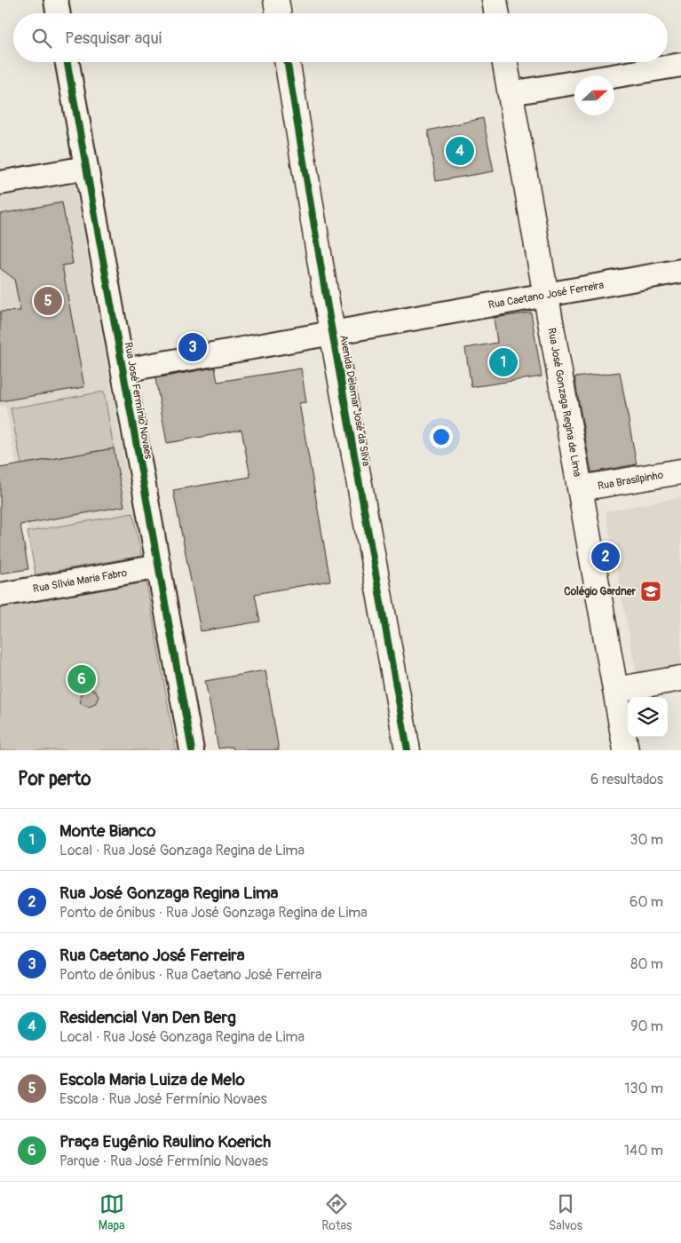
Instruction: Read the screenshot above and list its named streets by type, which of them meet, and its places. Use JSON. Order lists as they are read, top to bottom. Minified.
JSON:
{"streets":{"street":["Rua Caetano José Ferreira","Rua José Fermínio Novaes","Avenida Delamar José da Silva","Rua José Gonzaga Regina de Lima","Rua Brasilpinho","Rua Sílvia Maria Fabro"]},"crossings":[["Rua Caetano José Ferreira","Rua José Fermínio Novaes"],["Rua Caetano José Ferreira","Avenida Delamar José da Silva"],["Rua Caetano José Ferreira","Rua José Gonzaga Regina de Lima"],["Rua José Fermínio Novaes","Rua Sílvia Maria Fabro"],["Rua José Gonzaga Regina de Lima","Rua Brasilpinho"]],"places":{"school or university":["Colégio Gardner"]},"north":"right","page":{"search":"Pesquisar aqui","pins":["4","5","3","1","2","6"],"heading":["Por perto","6 resultados"],"list":[{"mark":"1","name":"Monte Bianco","note":"Local · Rua José Gonzaga Regina de Lima","value":"30 m"},{"mark":"2","name":"Rua José Gonzaga Regina Lima","note":"Ponto de ônibus · Rua José Gonzaga Regina de Lima","value":"60 m"},{"mark":"3","name":"Rua Caetano José Ferreira","note":"Ponto de ônibus · Rua Caetano José Ferreira","value":"80 m"},{"mark":"4","name":"Residencial Van Den Berg","note":"Local · Rua José Gonzaga Regina de Lima","value":"90 m"},{"mark":"5","name":"Escola Maria Luiza de Melo","note":"Escola · Rua José Fermínio Novaes","value":"130 m"},{"mark":"6","name":"Praça Eugênio Raulino Koerich","note":"Parque · Rua José Fermínio Novaes","value":"140 m"}],"nav":["Mapa","Rotas","Salvos"]}}
